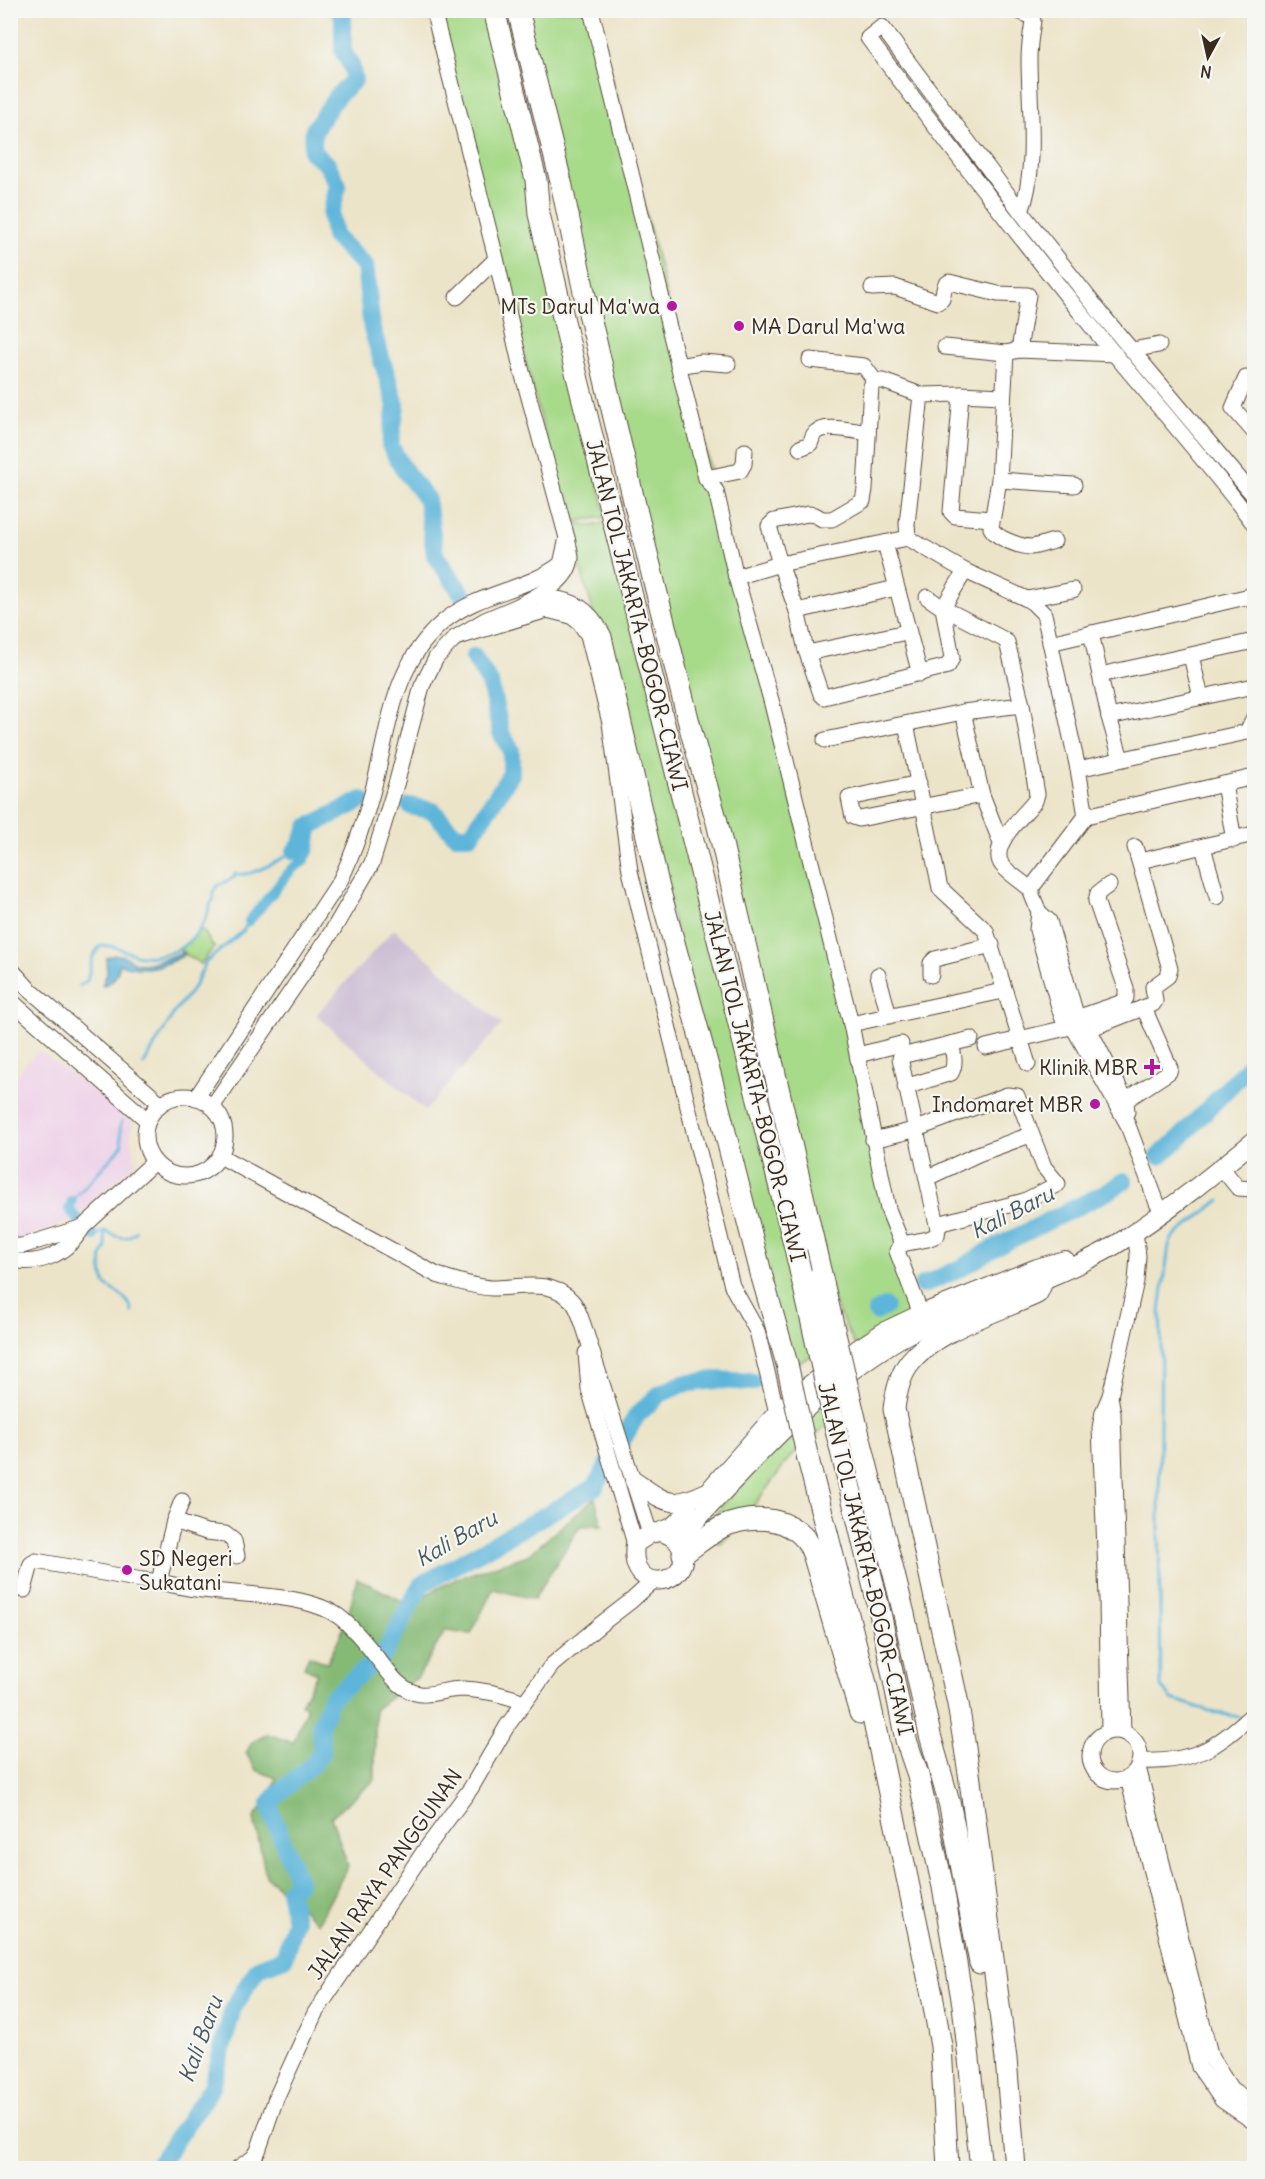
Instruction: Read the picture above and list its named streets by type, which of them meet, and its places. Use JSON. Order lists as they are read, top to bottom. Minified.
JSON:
{"streets":{"highway":["JALAN TOL JAKARTA–BOGOR–CIAWI"],"street":["JALAN RAYA PANGGUNAN"]},"water":["Kali Baru"],"places":{"other":["MTs Darul Ma'wa","MA Darul Ma'wa","Indomaret MBR","SD Negeri Sukatani"],"health":["Klinik MBR"]},"north":"bottom"}
